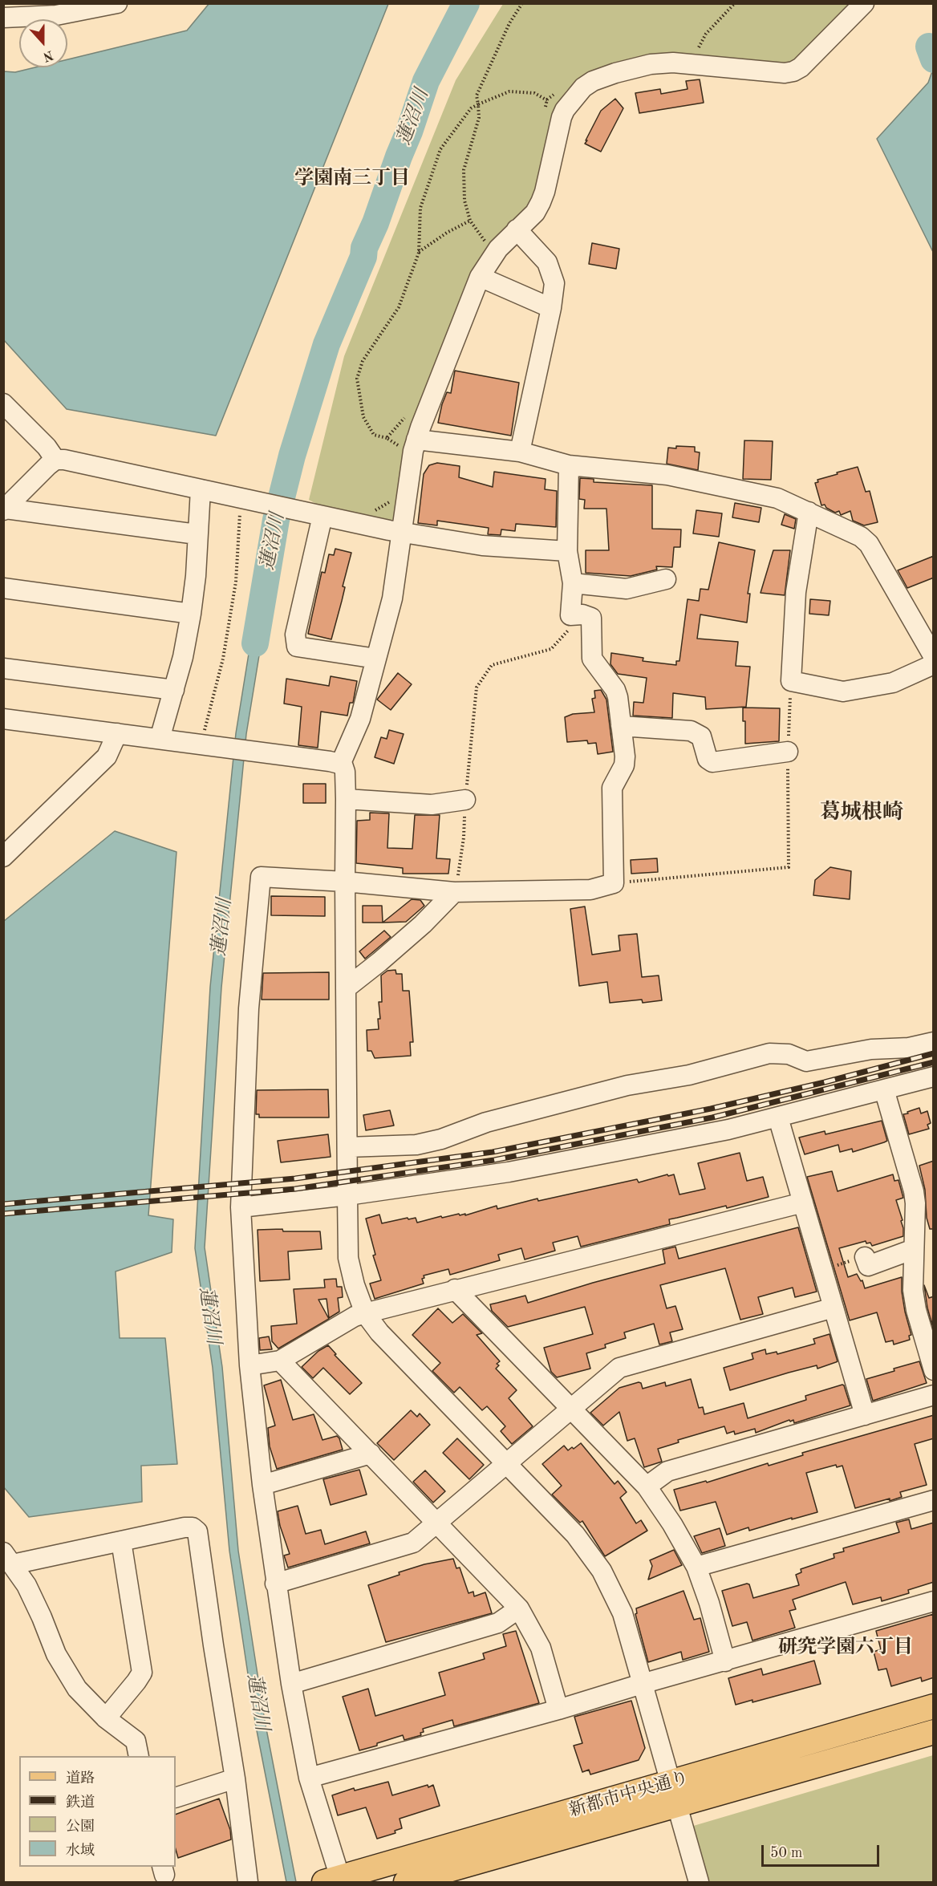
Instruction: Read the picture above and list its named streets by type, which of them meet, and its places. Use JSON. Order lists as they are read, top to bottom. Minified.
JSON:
{"streets":{"main road":["新都市中央通り"]},"districts":["学園南三丁目","葛城根崎","研究学園六丁目"],"water":["蓮沼川"],"legend":["道路","鉄道","公園","水域"],"scale_bar":"50 m","north":"bottom"}
